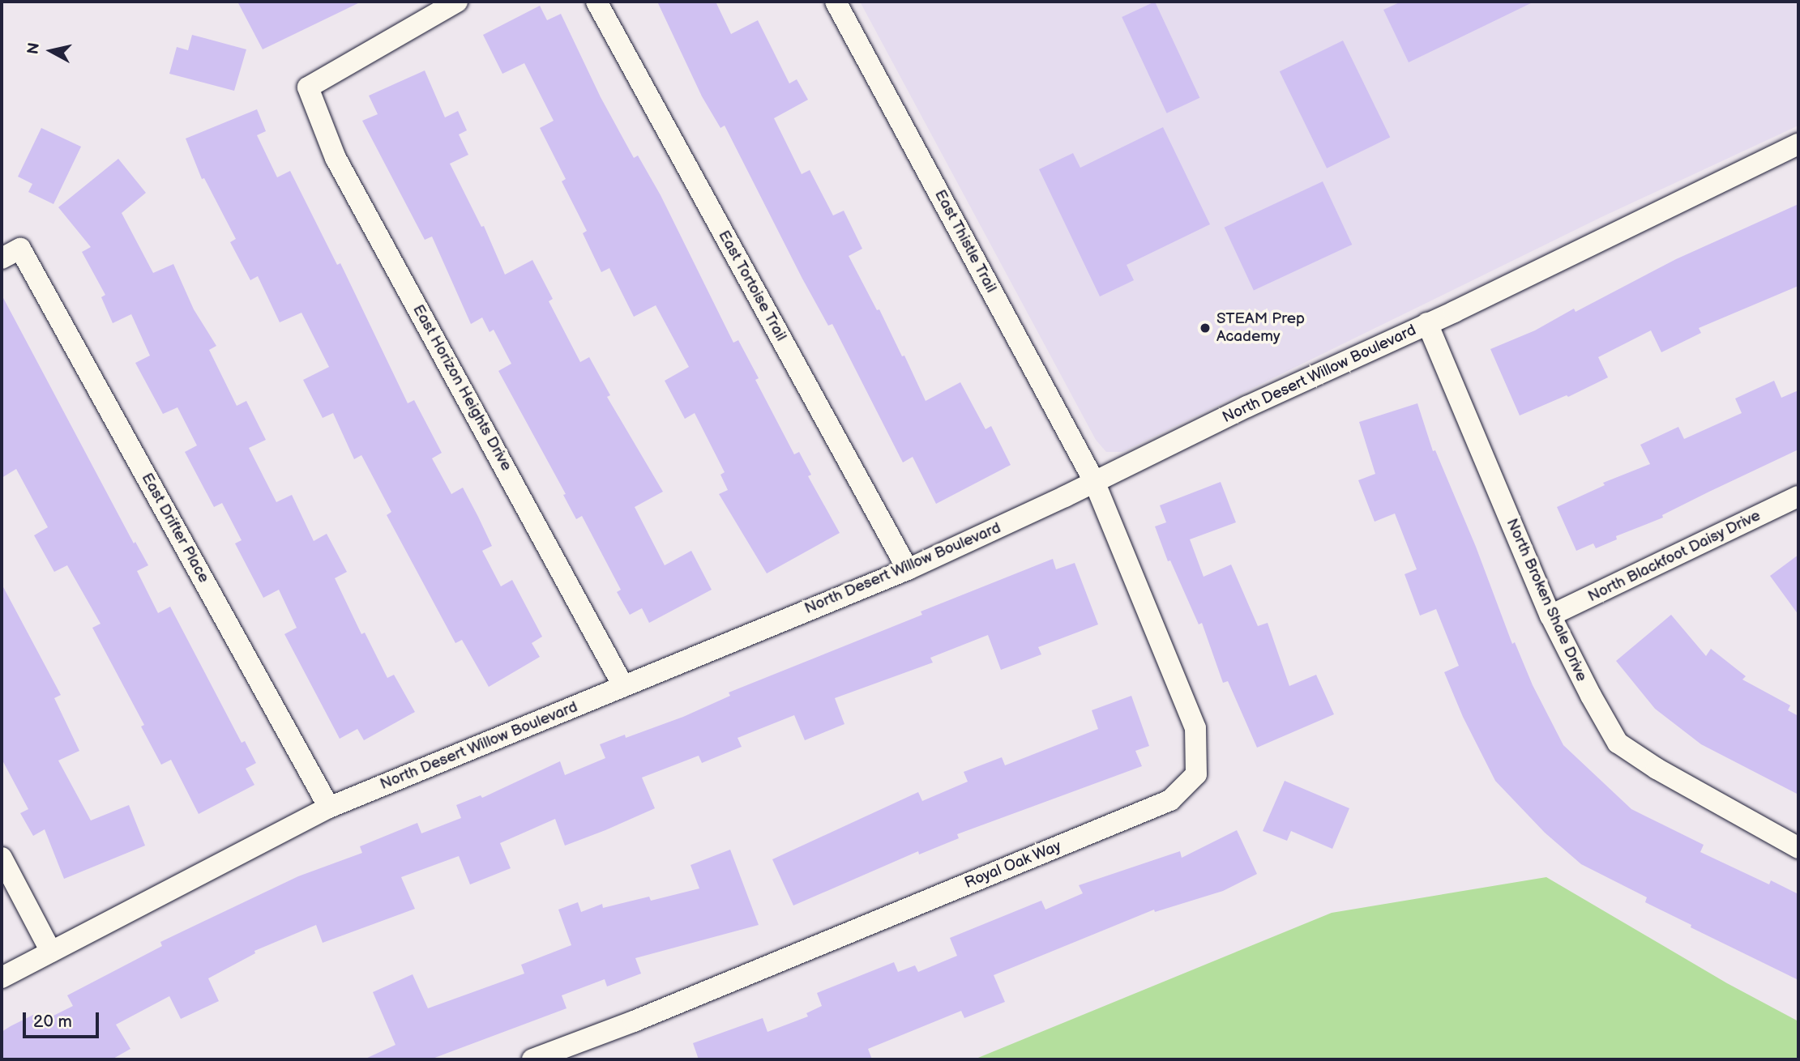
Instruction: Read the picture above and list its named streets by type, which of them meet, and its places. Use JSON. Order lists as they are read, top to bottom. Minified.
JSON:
{"streets":{"street":["East Thistle Trail","East Tortoise Trail","North Desert Willow Boulevard","East Horizon Heights Drive","East Drifter Place","North Blackfoot Daisy Drive","North Broken Shale Drive","Royal Oak Way"]},"crossings":[["East Thistle Trail","North Desert Willow Boulevard"],["East Thistle Trail","Royal Oak Way"],["East Tortoise Trail","North Desert Willow Boulevard"],["North Desert Willow Boulevard","East Horizon Heights Drive"],["North Desert Willow Boulevard","East Drifter Place"],["North Desert Willow Boulevard","North Broken Shale Drive"],["North Desert Willow Boulevard","Royal Oak Way"],["North Blackfoot Daisy Drive","North Broken Shale Drive"]],"places":["STEAM Prep Academy"],"scale_bar":"20 m","north":"left"}
